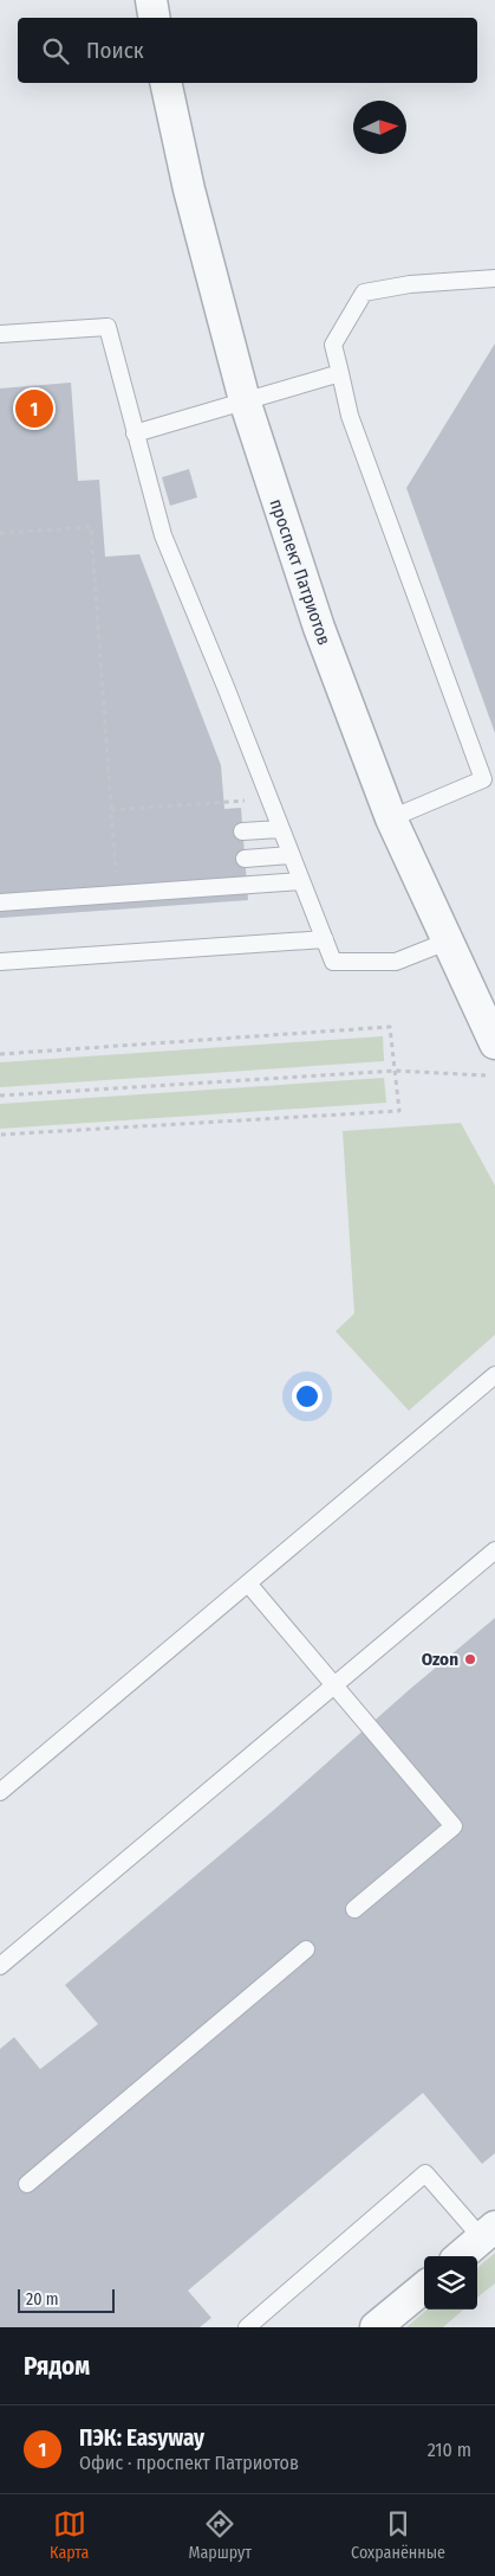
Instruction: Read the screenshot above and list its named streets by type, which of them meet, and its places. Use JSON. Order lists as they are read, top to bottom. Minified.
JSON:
{"streets":{"street":["проспект Патриотов"]},"places":["Ozon"],"scale_bar":"20 m","north":"right","page":{"search":"Поиск","pins":"1","scale":"20 m","heading":"Рядом","list":[{"mark":"1","name":"ПЭК: Easyway","note":"Офис · проспект Патриотов","value":"210 m"}],"nav":["Карта","Маршрут","Сохранённые"]}}
